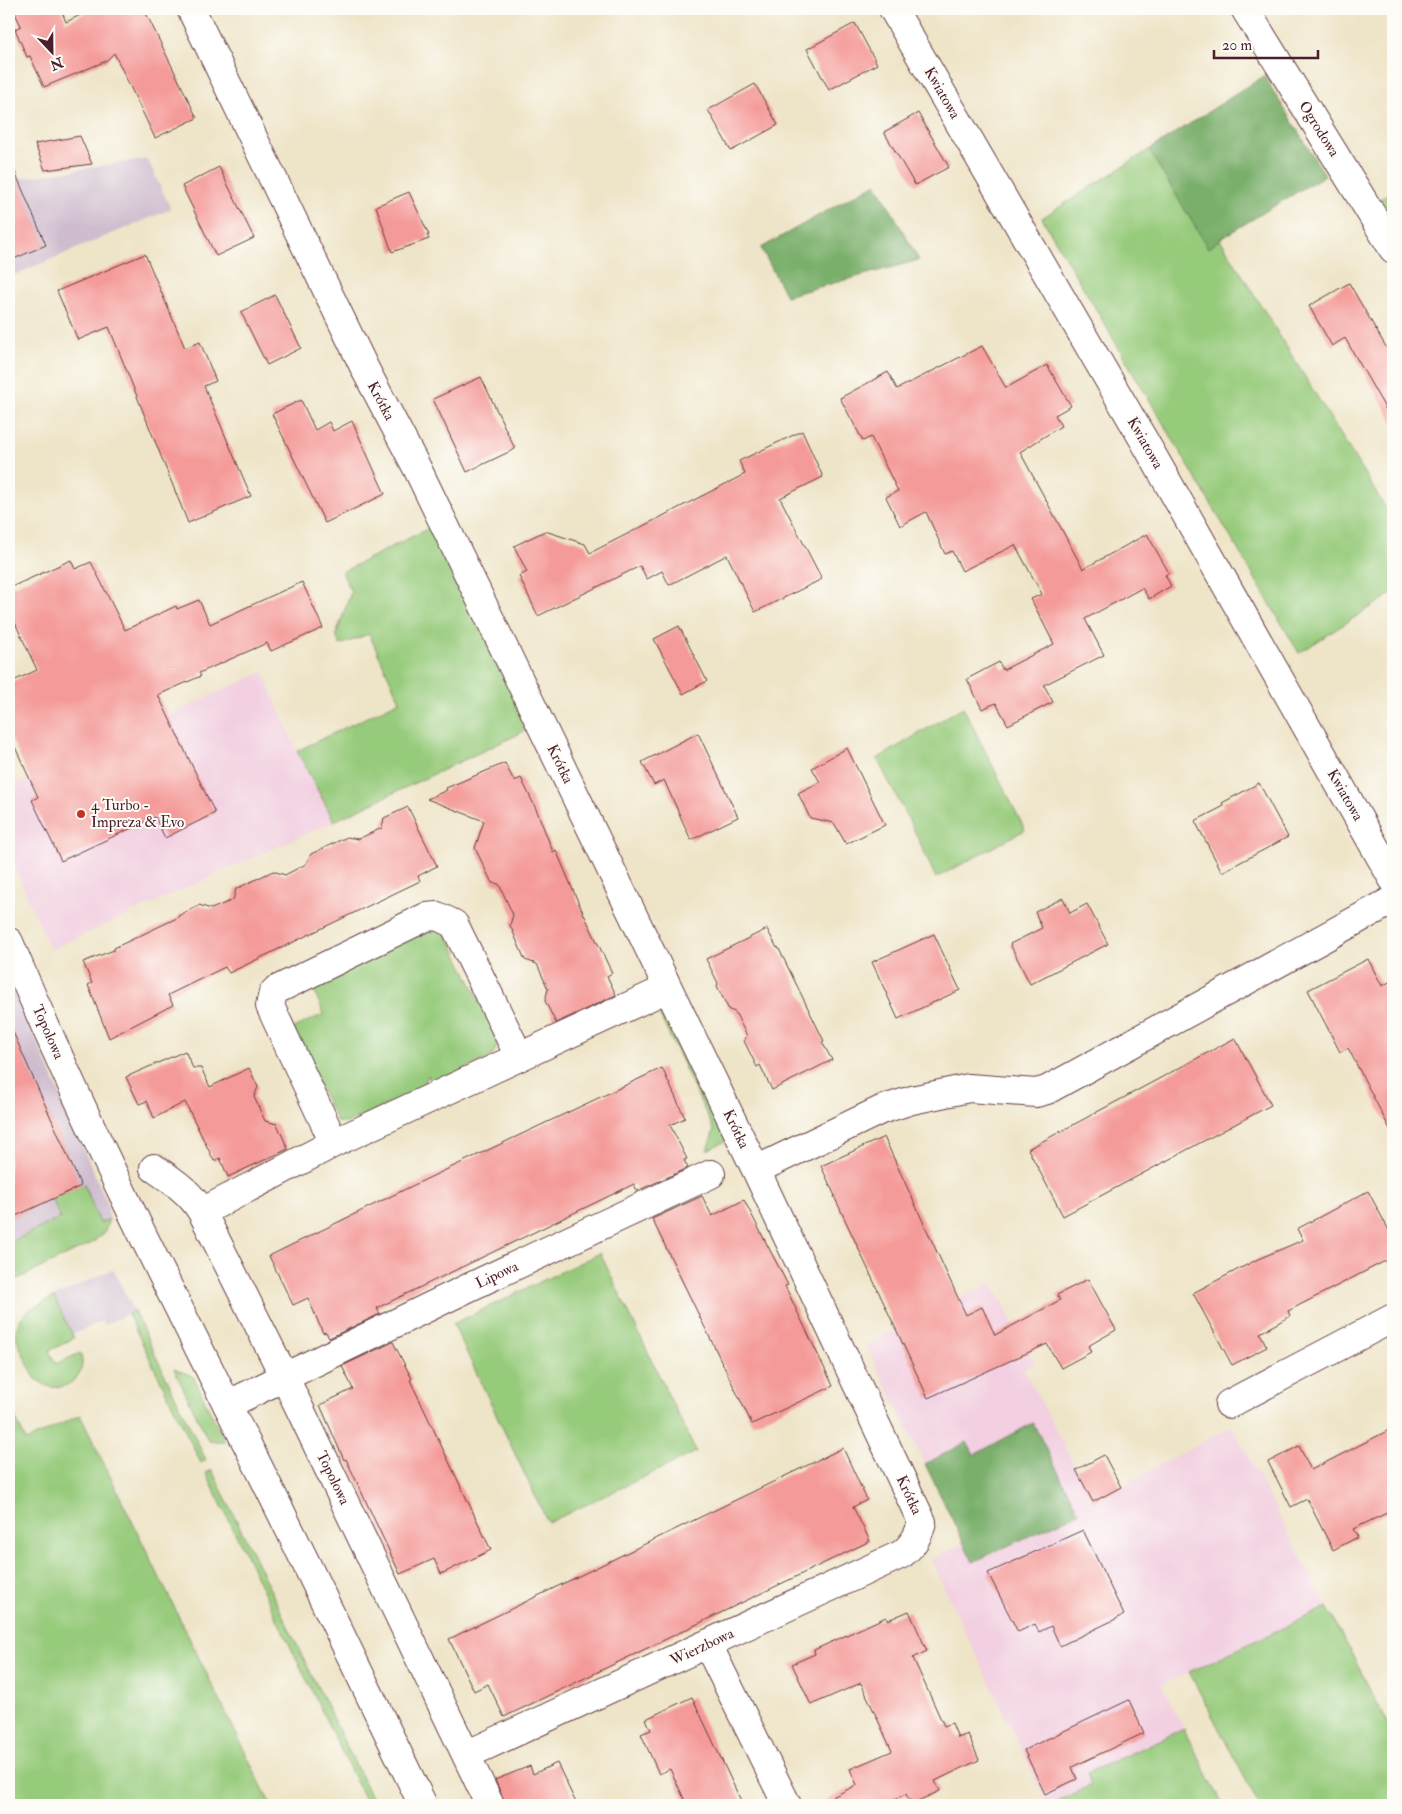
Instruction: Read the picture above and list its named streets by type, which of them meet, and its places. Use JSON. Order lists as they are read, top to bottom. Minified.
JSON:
{"streets":{"street":["Kwiatowa","Ogrodowa","Krótka","Topolowa","Lipowa","Wierzbowa"]},"crossings":[["Krótka","Wierzbowa"],["Topolowa","Lipowa"],["Topolowa","Wierzbowa"]],"places":["4 Turbo - Impreza & Evo"],"scale_bar":"20 m","north":"bottom"}
